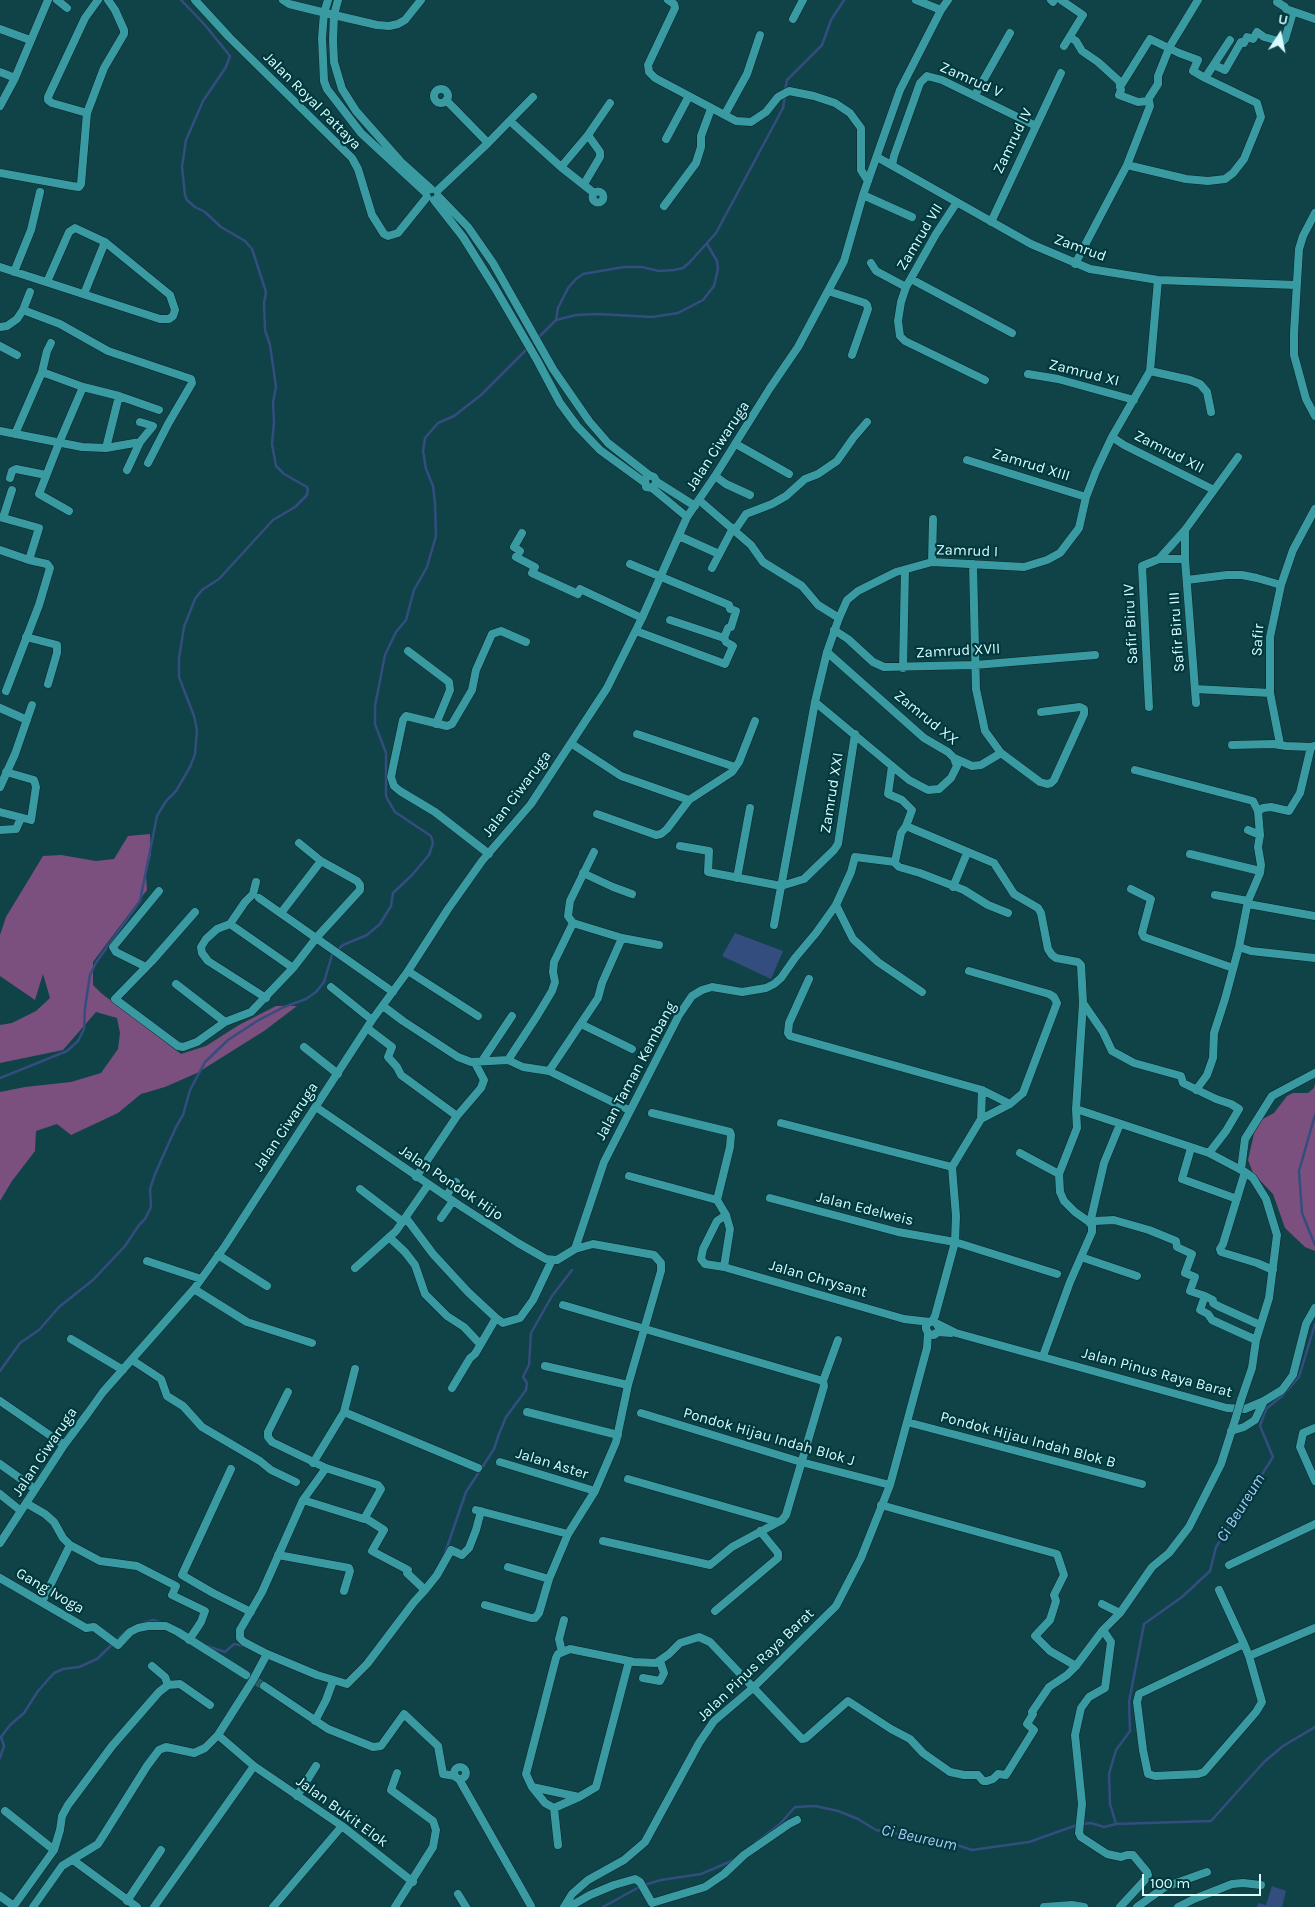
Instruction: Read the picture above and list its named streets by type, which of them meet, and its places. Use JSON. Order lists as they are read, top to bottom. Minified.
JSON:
{"streets":{"street":["Zamrud V","Jalan Royal Pattaya","Zamrud IV","Zamrud VII","Zamrud","Zamrud XI","Jalan Ciwaruga","Zamrud XII","Zamrud XIII","Zamrud I","Safir Biru IV","Safir Biru III","Safir","Zamrud XVII","Zamrud XX","Zamrud XXI","Jalan Taman Kembang","Jalan Pondok Hijo","Jalan Edelweis","Jalan Chrysant","Jalan Pinus Raya Barat","Pondok Hijau Indah Blok J","Pondok Hijau Indah Blok B","Jalan Aster","Gang Ivoga","Jalan Bukit Elok"]},"crossings":[["Zamrud V","Zamrud IV"],["Zamrud V","Zamrud"],["Zamrud IV","Zamrud"],["Zamrud VII","Zamrud"],["Zamrud","Jalan Ciwaruga"],["Zamrud","Zamrud I"],["Zamrud XI","Zamrud I"],["Jalan Ciwaruga","Jalan Pondok Hijo"],["Zamrud XII","Zamrud I"],["Zamrud XII","Safir Biru IV"],["Zamrud XIII","Zamrud I"],["Zamrud I","Zamrud XVII"],["Zamrud I","Zamrud XX"],["Zamrud I","Zamrud XXI"],["Safir Biru IV","Safir Biru III"],["Zamrud XX","Zamrud XXI"],["Jalan Edelweis","Jalan Pinus Raya Barat"],["Jalan Chrysant","Jalan Pinus Raya Barat"],["Jalan Pinus Raya Barat","Pondok Hijau Indah Blok J"],["Jalan Pinus Raya Barat","Pondok Hijau Indah Blok B"]],"water":["Ci Beureum"],"scale_bar":"100 m","north":"top"}
